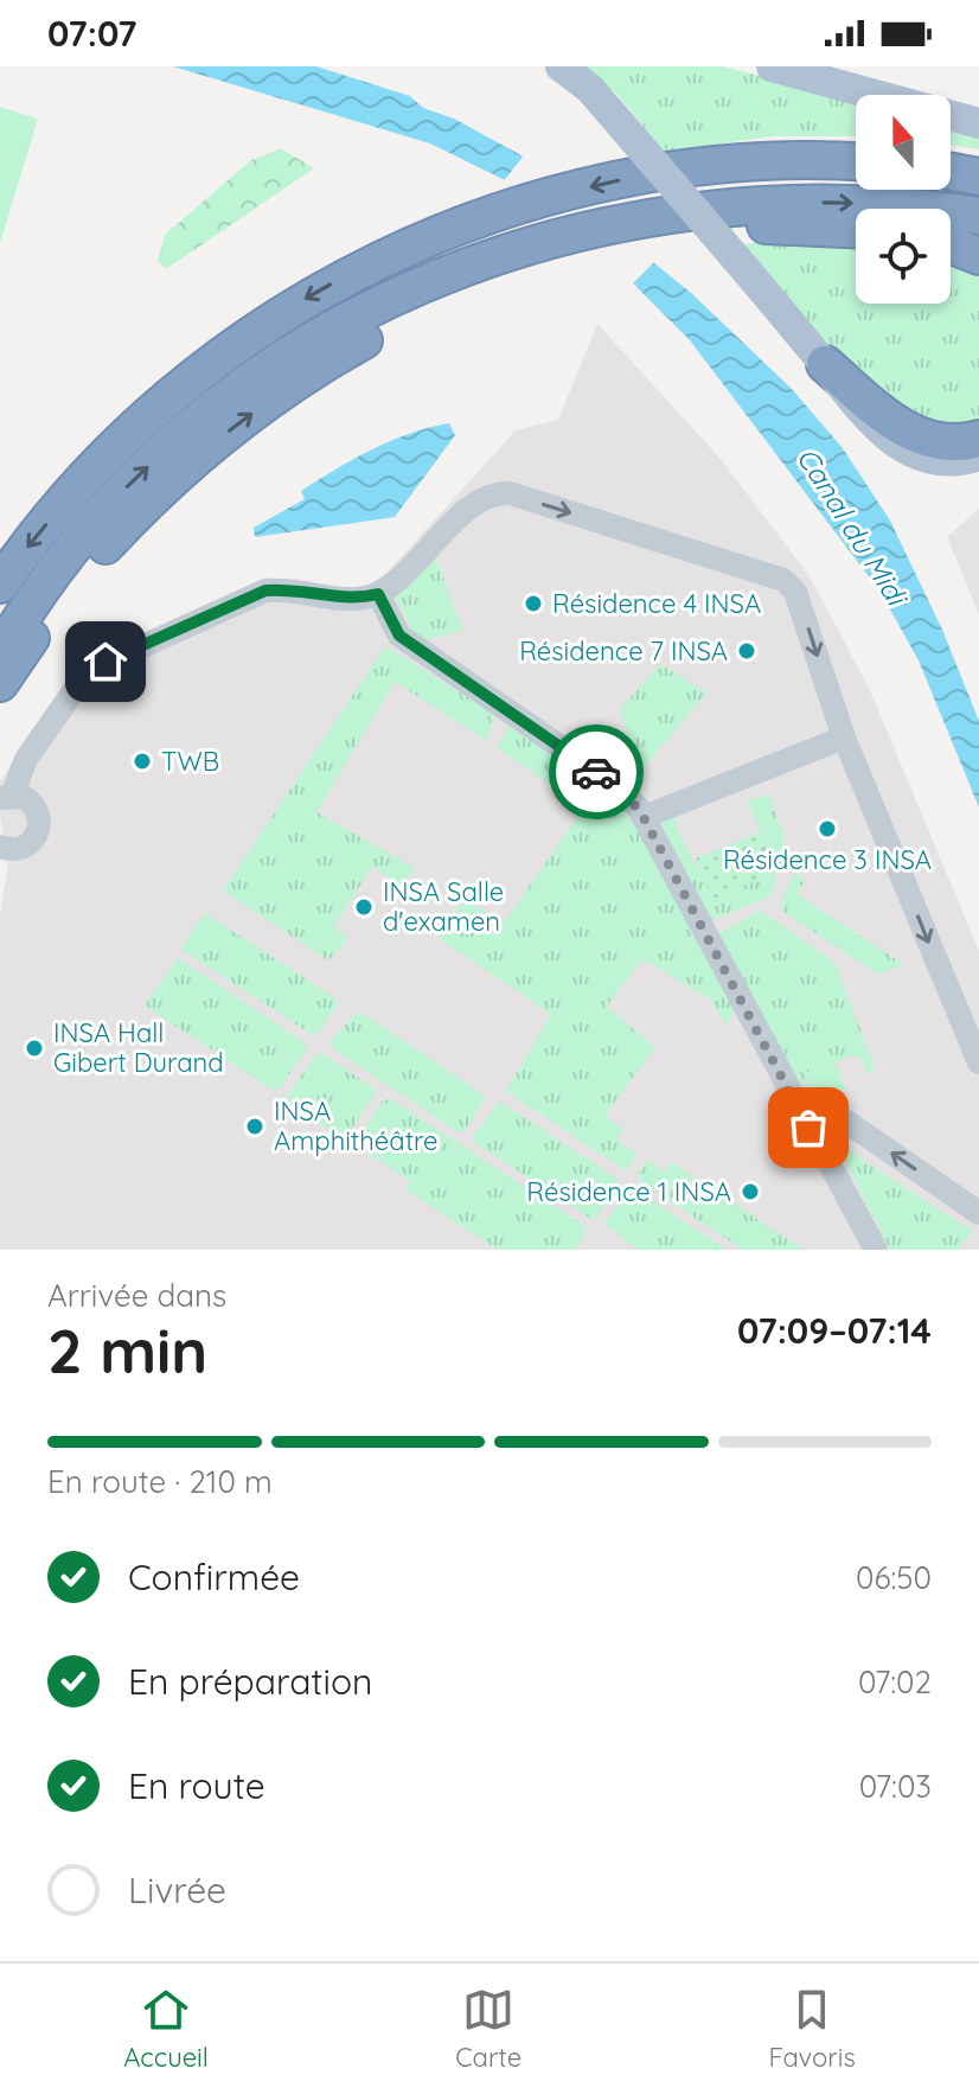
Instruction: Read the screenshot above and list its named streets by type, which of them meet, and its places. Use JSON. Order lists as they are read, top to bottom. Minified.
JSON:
{"water":["Canal du Midi"],"places":["Résidence 4 INSA","Résidence 7 INSA","TWB","Résidence 3 INSA","INSA Salle d'examen","INSA Hall Gibert Durand","INSA Amphithéâtre","Résidence 1 INSA"],"north":"top","page":{"status":"07:07","heading":["2 min","Arrivée dans","07:09–07:14"],"bar":"En route · 210 m","list":[["Confirmée","06:50"],["En préparation","07:02"],["En route","07:03"],"Livrée"],"tabs":["Accueil","Carte","Favoris"]}}
